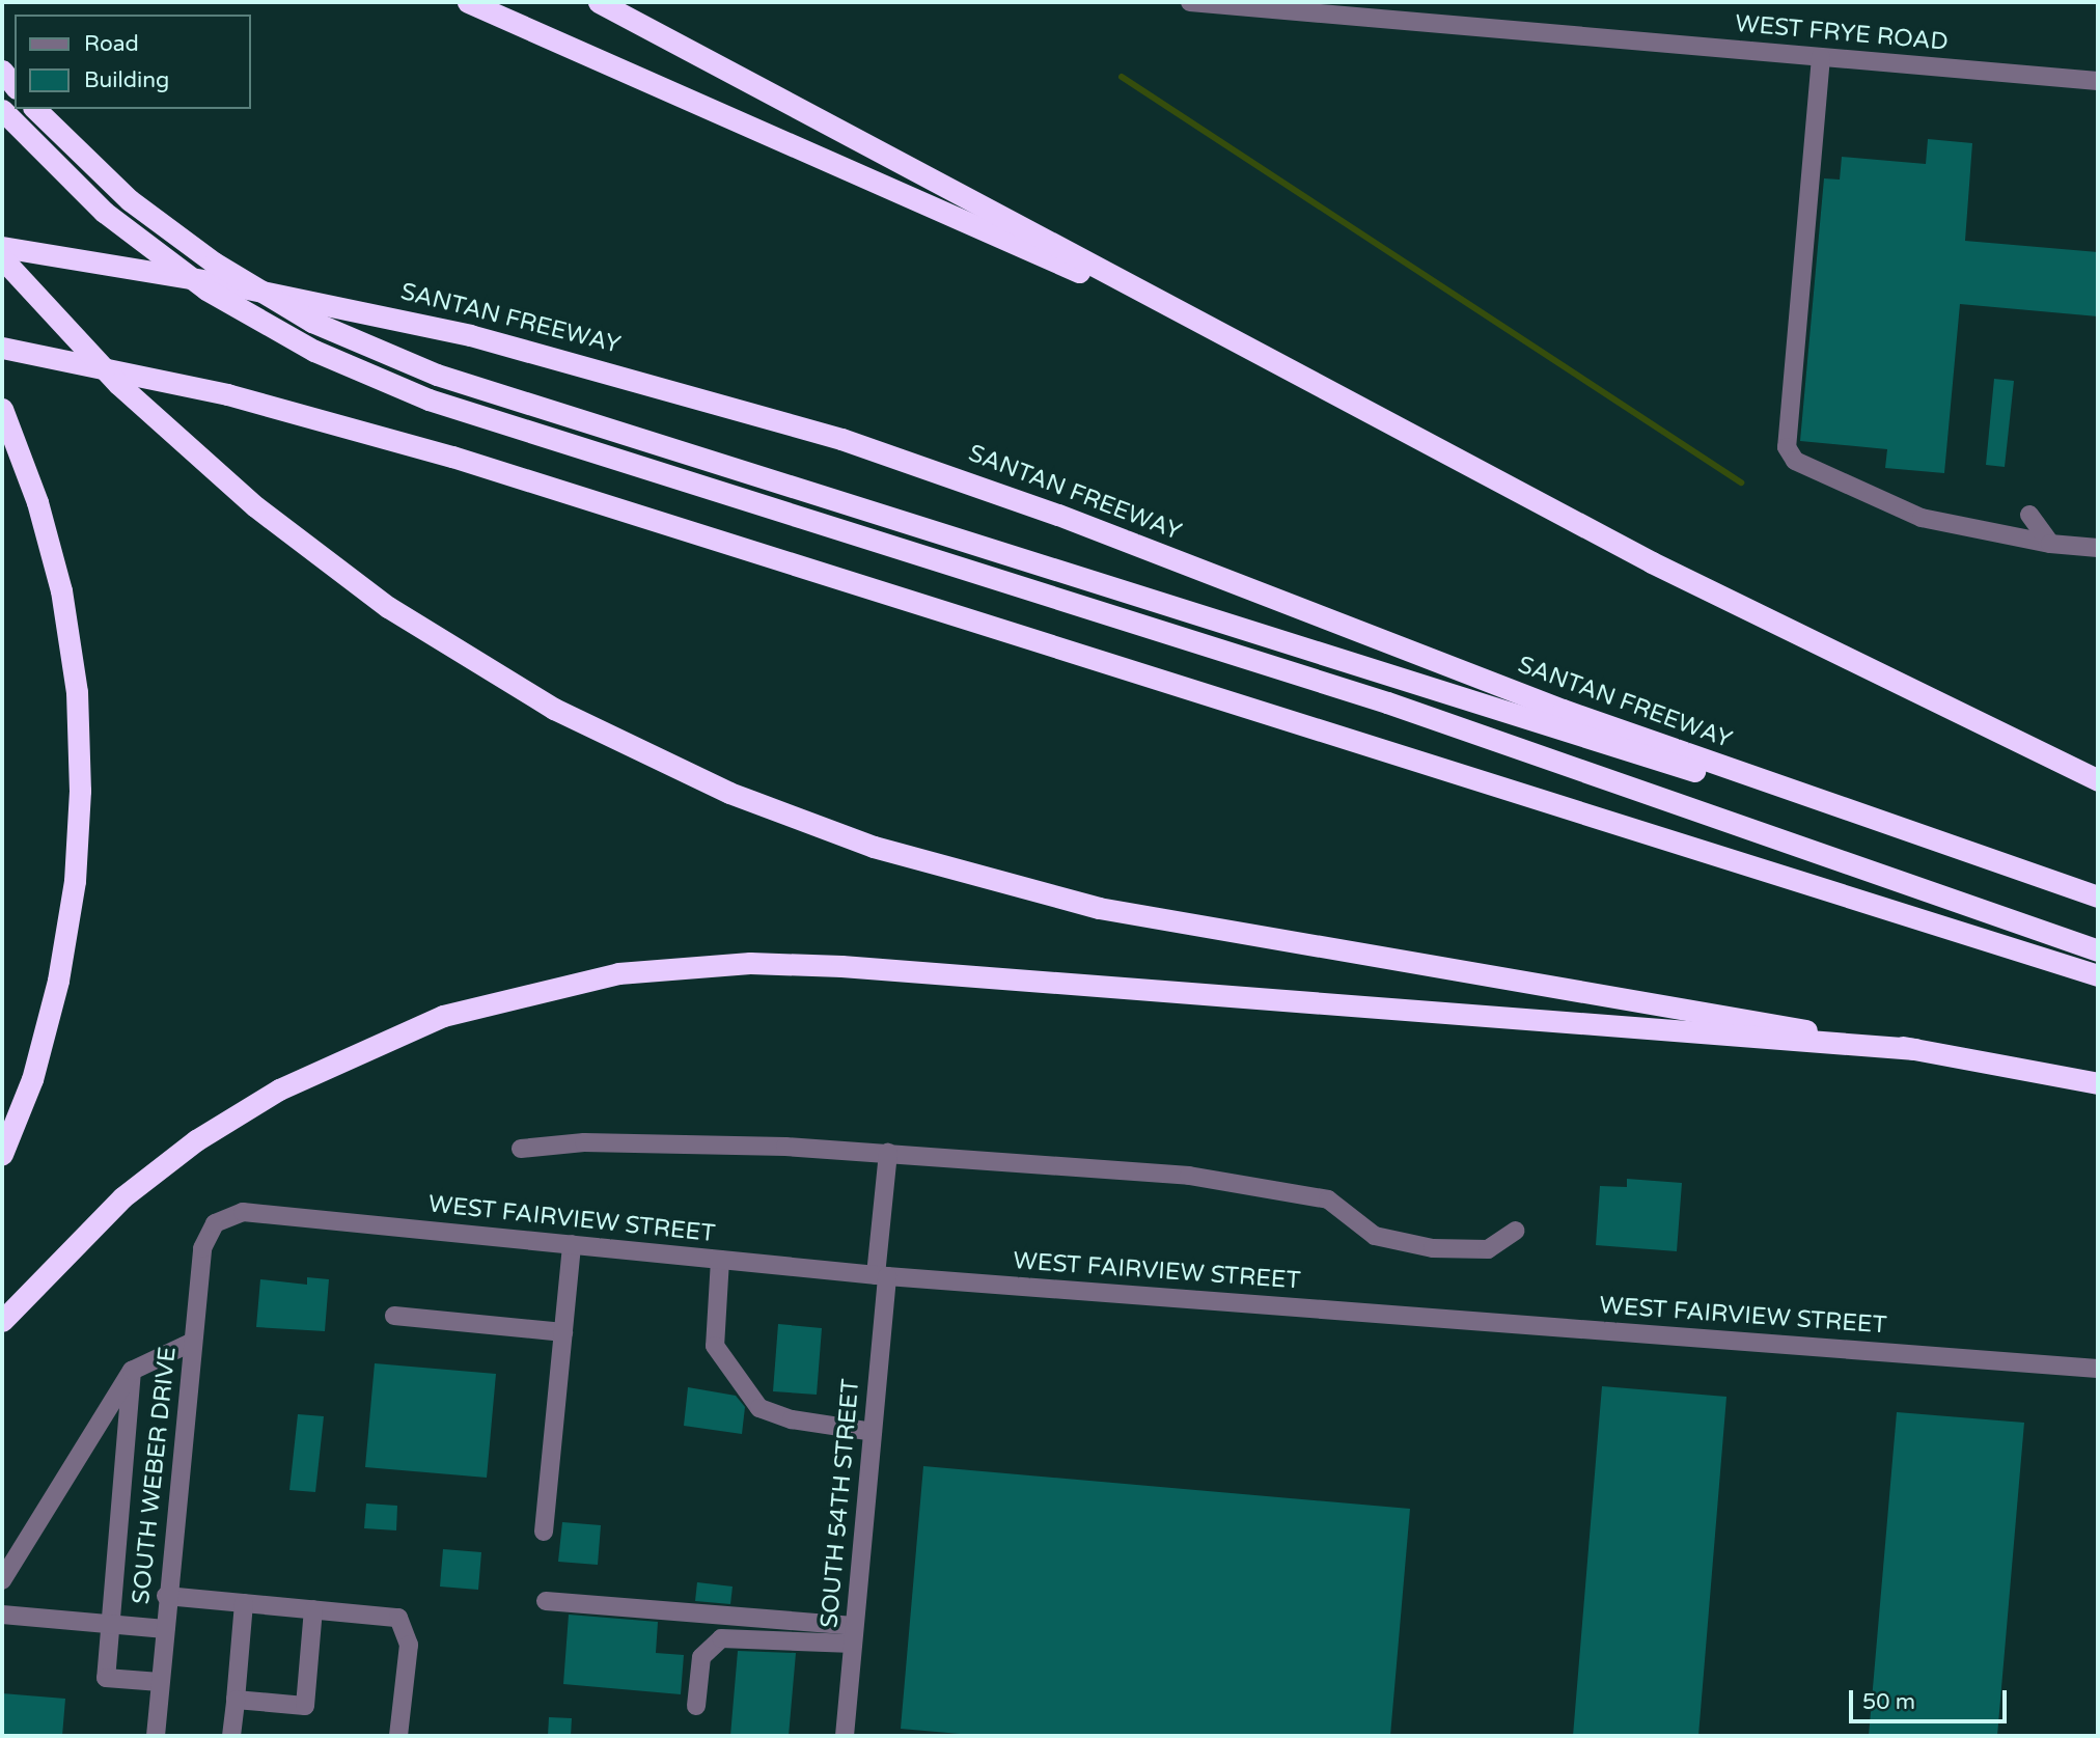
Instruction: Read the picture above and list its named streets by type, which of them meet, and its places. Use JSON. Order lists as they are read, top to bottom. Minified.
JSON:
{"streets":{"highway":["SANTAN FREEWAY"],"street":["WEST FRYE ROAD","WEST FAIRVIEW STREET","SOUTH WEBER DRIVE","SOUTH 54TH STREET"]},"crossings":[["WEST FAIRVIEW STREET","SOUTH WEBER DRIVE"],["WEST FAIRVIEW STREET","SOUTH 54TH STREET"]],"legend":["Road","Building"],"scale_bar":"50 m"}
